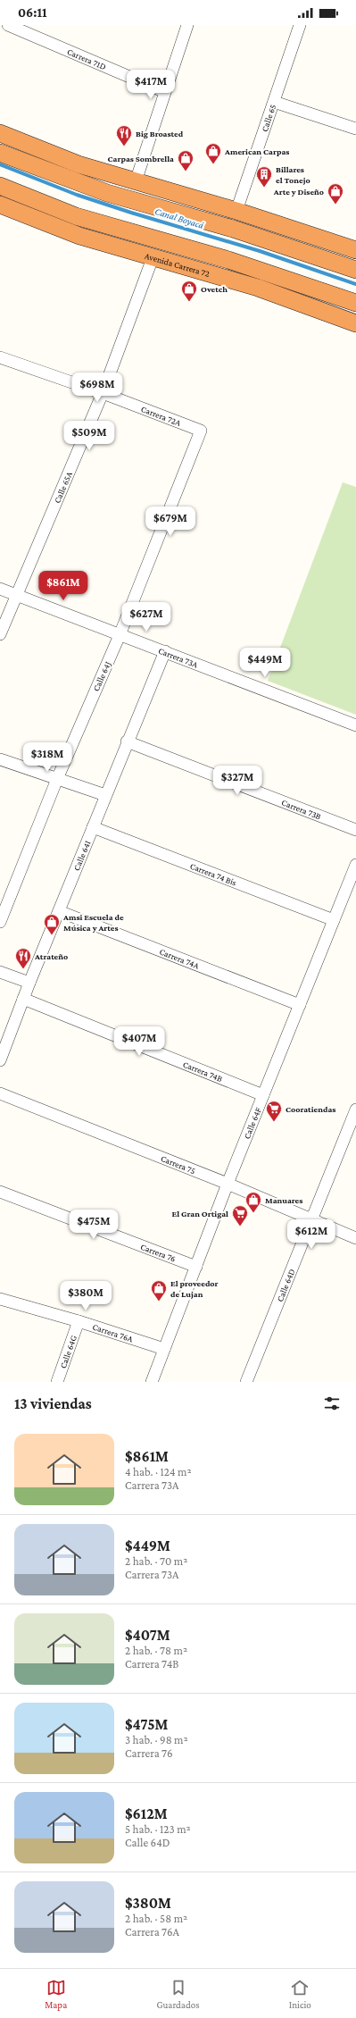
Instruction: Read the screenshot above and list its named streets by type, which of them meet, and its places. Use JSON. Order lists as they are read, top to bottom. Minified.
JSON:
{"streets":{"highway":["Avenida Carrera 72"],"street":["Carrera 71D","Calle 65","Carrera 72A","Calle 65A","Carrera 73A","Calle 64J","Carrera 73B","Calle 64I","Carrera 74 Bis","Carrera 74A","Carrera 74B","Calle 64F","Carrera 75","Carrera 76","Calle 64D","Carrera 76A","Calle 64G"]},"crossings":[["Avenida Carrera 72","Calle 65A"],["Carrera 72A","Calle 65A"],["Carrera 72A","Calle 64J"],["Calle 65A","Carrera 73A"],["Carrera 73A","Calle 64J"],["Carrera 73A","Calle 64I"],["Carrera 73B","Calle 64I"],["Calle 64I","Carrera 74 Bis"],["Calle 64I","Carrera 74A"],["Calle 64I","Carrera 74B"],["Carrera 74 Bis","Calle 64F"],["Carrera 74A","Calle 64F"],["Carrera 74B","Calle 64F"],["Calle 64F","Carrera 75"],["Calle 64F","Carrera 76"],["Calle 64F","Carrera 76A"],["Carrera 75","Calle 64D"],["Carrera 76A","Calle 64G"]],"water":["Canal Boyacá"],"places":{"restaurant":["Big Broasted","Atrateño"],"shop":["American Carpas","Carpas Sombrella","Arte y Diseño","Ovetch","Amsi Escuela de Música y Artes","Manuares","El proveedor de Lujan"],"building":["Billares el Tonejo"],"supermarket":["Cooratiendas","El Gran Ortigal"]},"page":{"status":"06:11","price":["$417M","$698M","$509M","$679M","$861M","$627M","$449M","$318M","$327M","$407M","$475M","$612M","$380M"],"heading":"13 viviendas","list":[{"name":"$861M","note":"4 hab. · 124 m² · Carrera 73A"},{"name":"$449M","note":"2 hab. · 70 m² · Carrera 73A"},{"name":"$407M","note":"2 hab. · 78 m² · Carrera 74B"},{"name":"$475M","note":"3 hab. · 98 m² · Carrera 76"},{"name":"$612M","note":"5 hab. · 123 m² · Calle 64D"},{"name":"$380M","note":"2 hab. · 58 m² · Carrera 76A"}],"tabs":["Mapa","Guardados","Inicio"]}}
